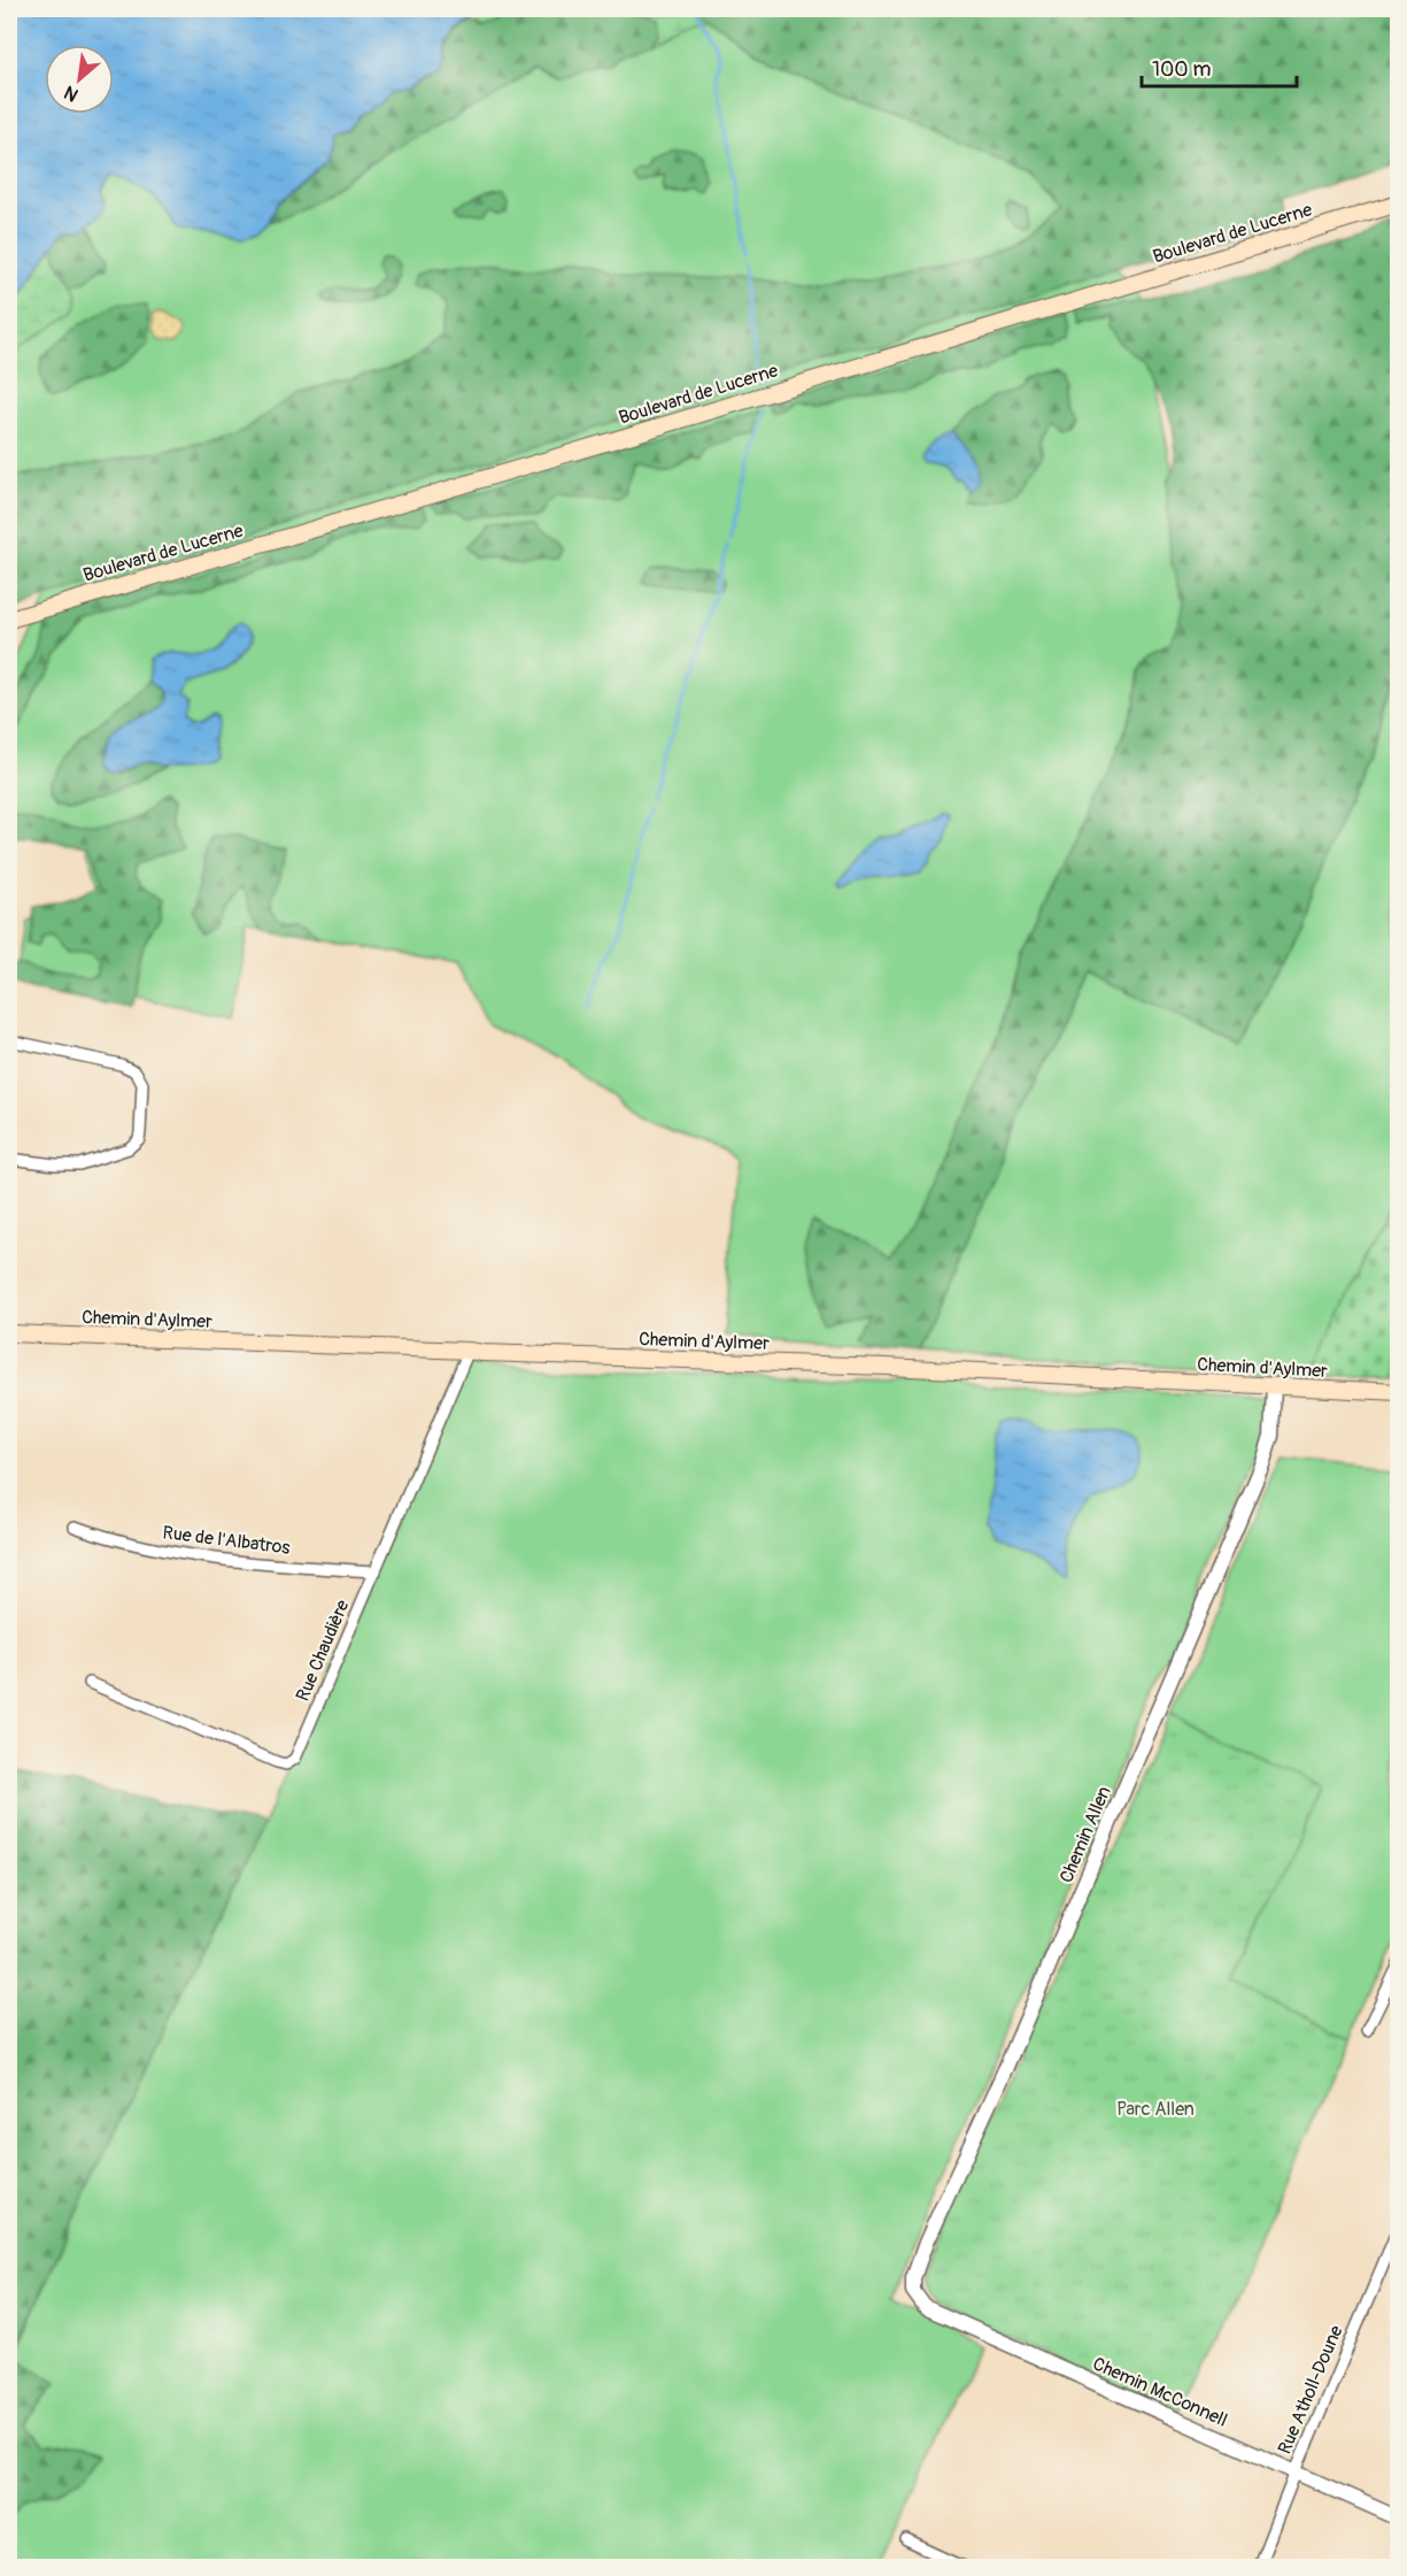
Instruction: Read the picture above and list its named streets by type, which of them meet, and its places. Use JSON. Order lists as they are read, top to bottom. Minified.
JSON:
{"streets":{"main road":["Boulevard de Lucerne","Chemin d'Aylmer"],"street":["Rue de l'Albatros","Rue Chaudière","Chemin Allen","Rue Atholl-Doune","Chemin McConnell"]},"crossings":[["Chemin d'Aylmer","Rue Chaudière"],["Chemin d'Aylmer","Chemin Allen"],["Rue de l'Albatros","Rue Chaudière"],["Chemin Allen","Chemin McConnell"],["Rue Atholl-Doune","Chemin McConnell"]],"parks":["Parc Allen"],"scale_bar":"100 m","north":"bottom left"}
